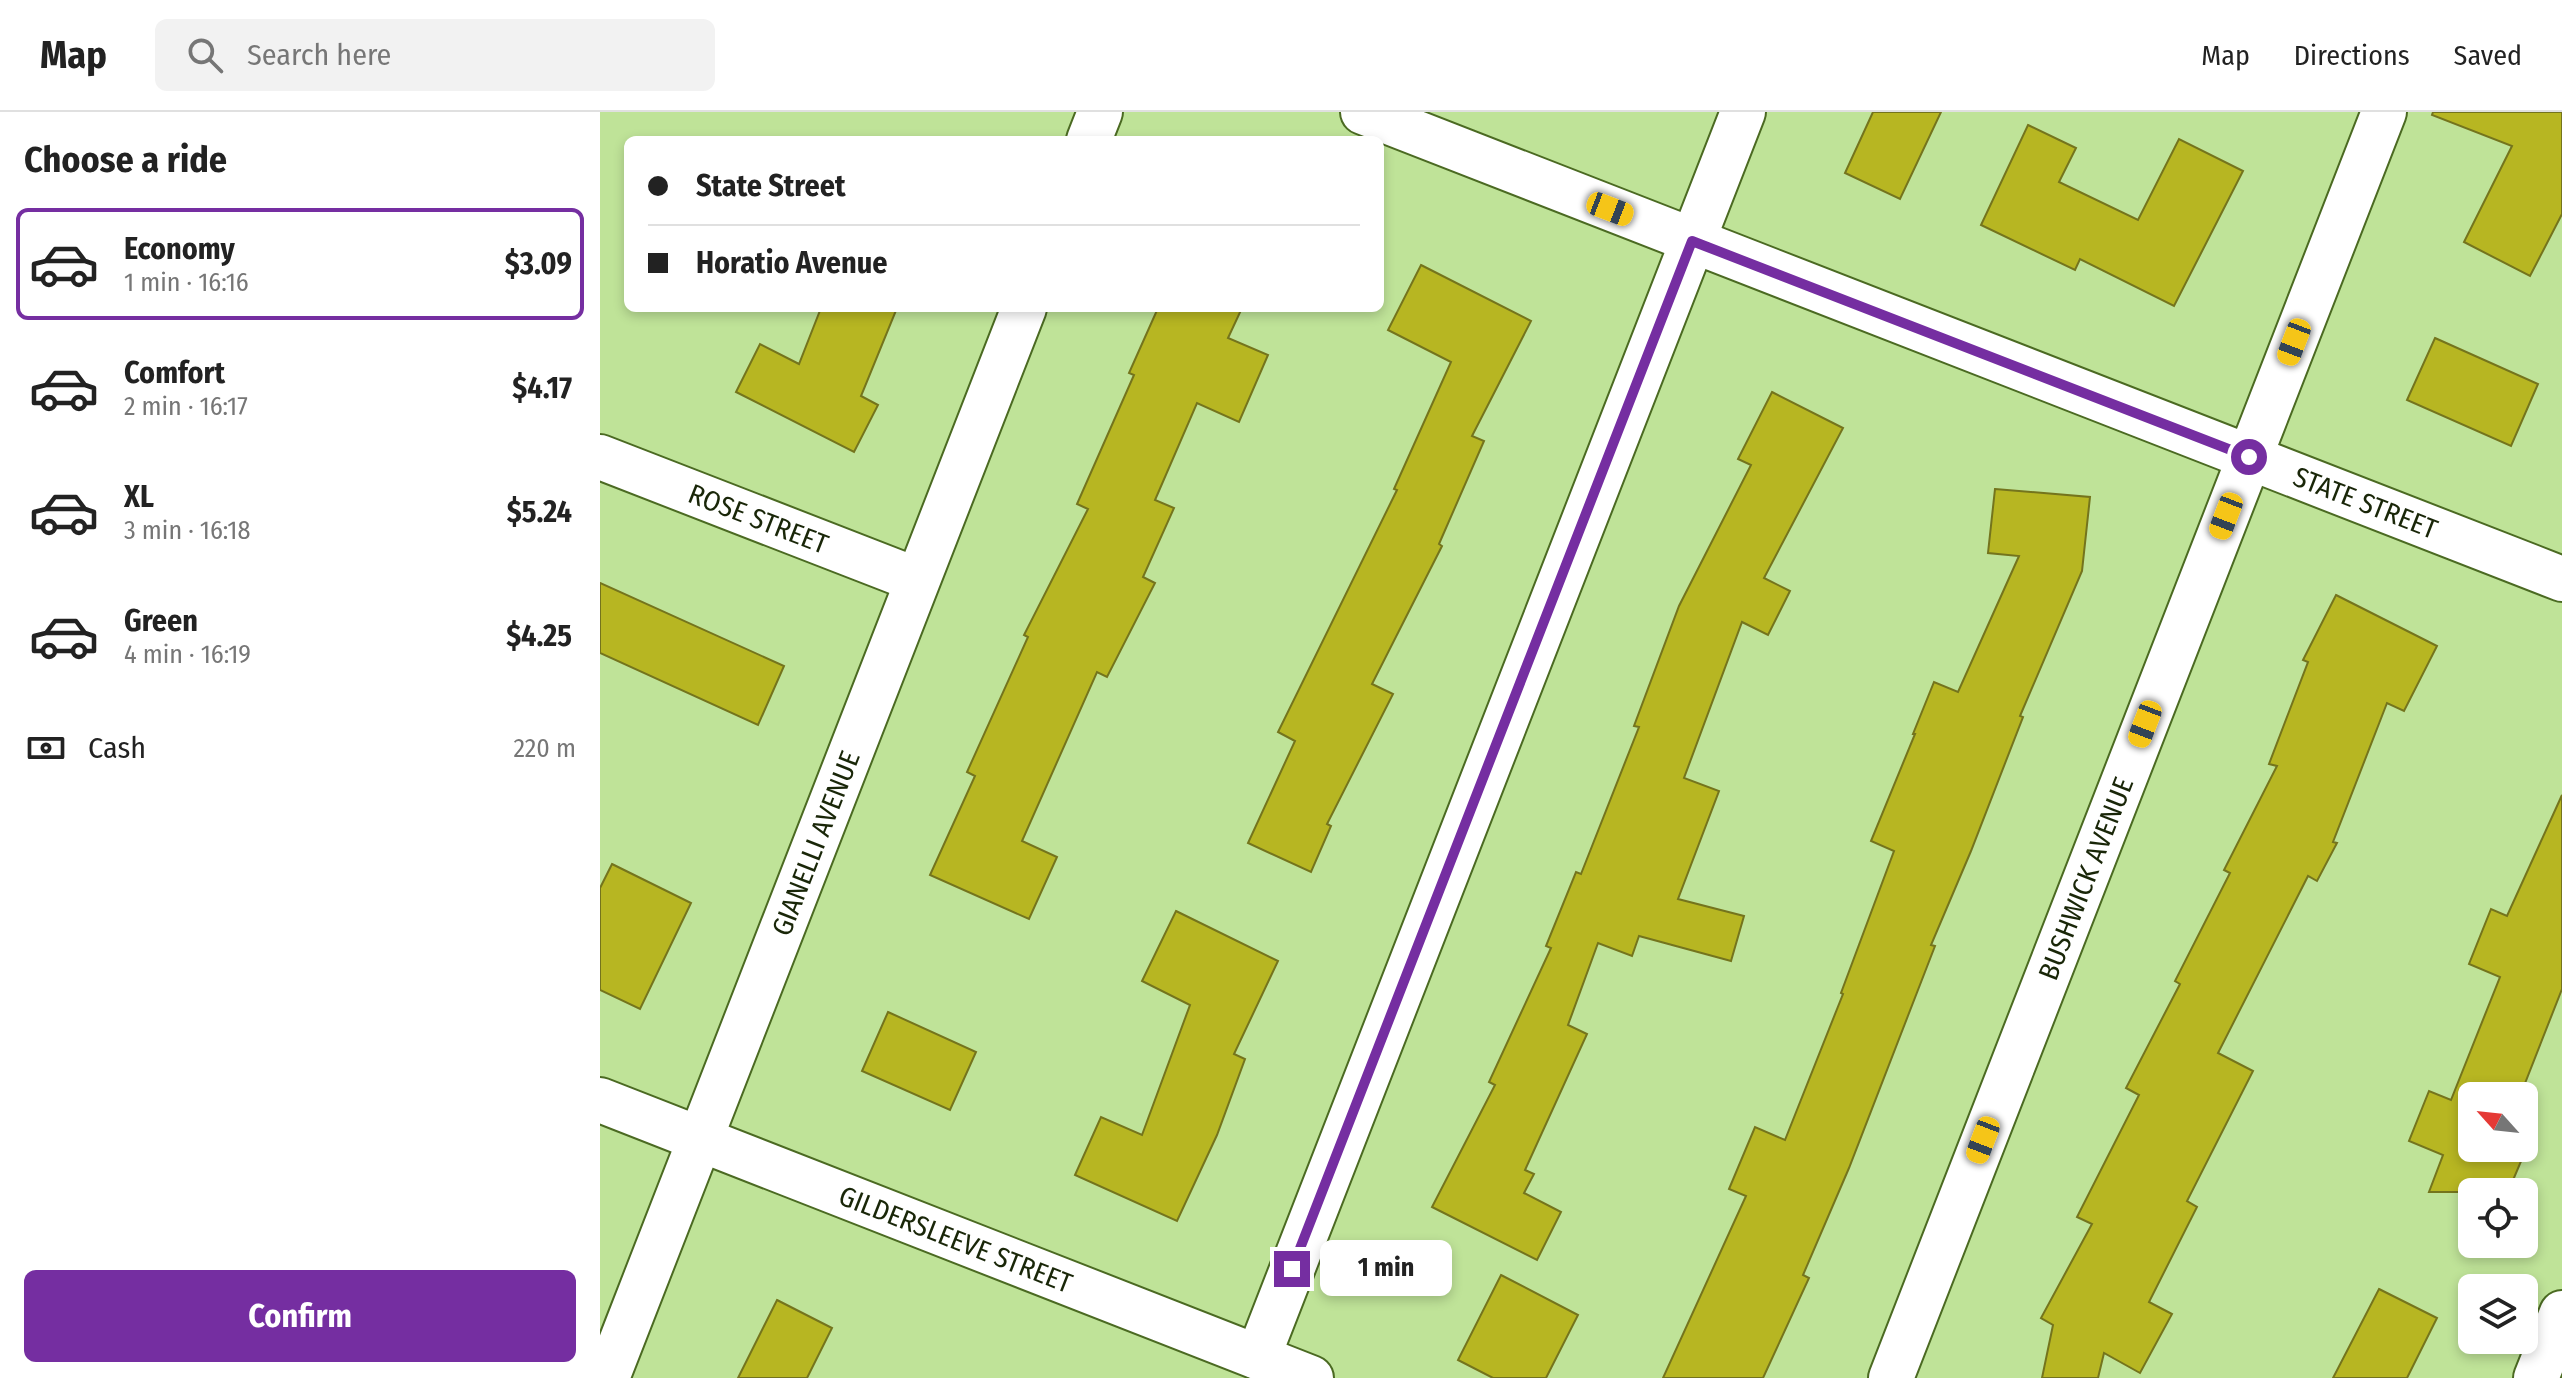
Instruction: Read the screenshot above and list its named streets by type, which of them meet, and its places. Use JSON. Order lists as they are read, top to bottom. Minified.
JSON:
{"streets":{"street":["STATE STREET","ROSE STREET","GIANELLI AVENUE","BUSHWICK AVENUE","GILDERSLEEVE STREET"]},"crossings":[["STATE STREET","BUSHWICK AVENUE"],["ROSE STREET","GIANELLI AVENUE"],["GIANELLI AVENUE","GILDERSLEEVE STREET"]],"north":"top left","page":{"header":"Map","search":"Search here","nav":["Map","Directions","Saved"],"heading":"Choose a ride","banner":["State Street","Horatio Avenue"],"list":[{"name":"Economy","note":"1 min · 16:16","value":"$3.09"},{"name":"Comfort","note":"2 min · 16:17","value":"$4.17"},{"name":"XL","note":"3 min · 16:18","value":"$5.24"},{"name":"Green","note":"4 min · 16:19","value":"$4.25"}],"pay":["Cash","220 m"],"bubble":"1 min","buttons":"Confirm"}}
